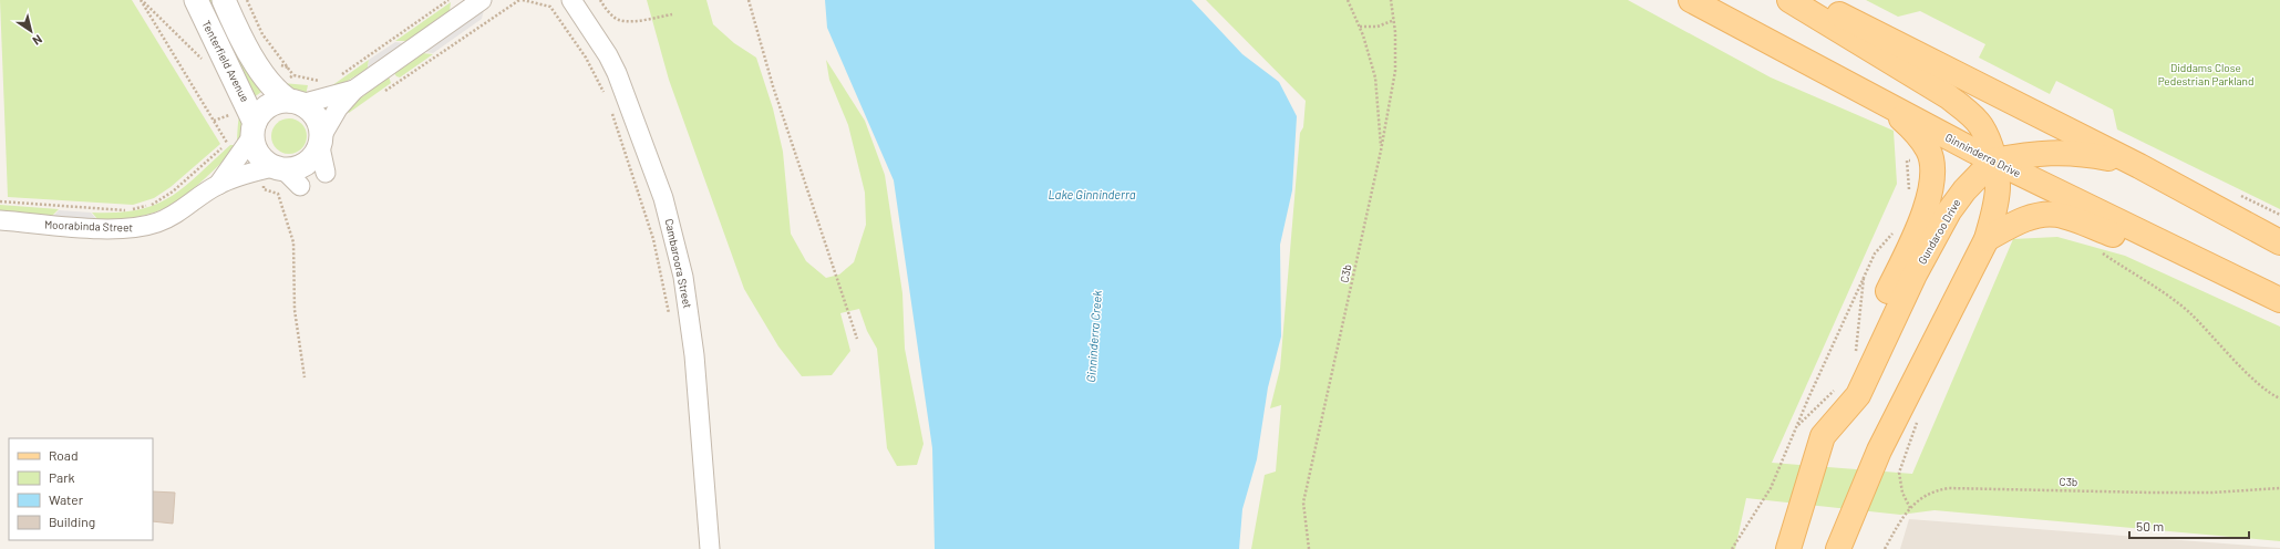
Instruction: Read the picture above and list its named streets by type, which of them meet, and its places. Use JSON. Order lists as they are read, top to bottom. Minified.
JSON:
{"streets":{"main road":["Ginninderra Drive","Gundaroo Drive"],"street":["Tenterfield Avenue","Moorabinda Street","Cambaroora Street"],"path":["C3b"]},"crossings":[["Ginninderra Drive","Gundaroo Drive"]],"water":["Lake Ginninderra","Ginninderra Creek"],"parks":["Diddams Close Pedestrian Parkland"],"legend":["Road","Park","Water","Building"],"scale_bar":"50 m","north":"bottom right"}
